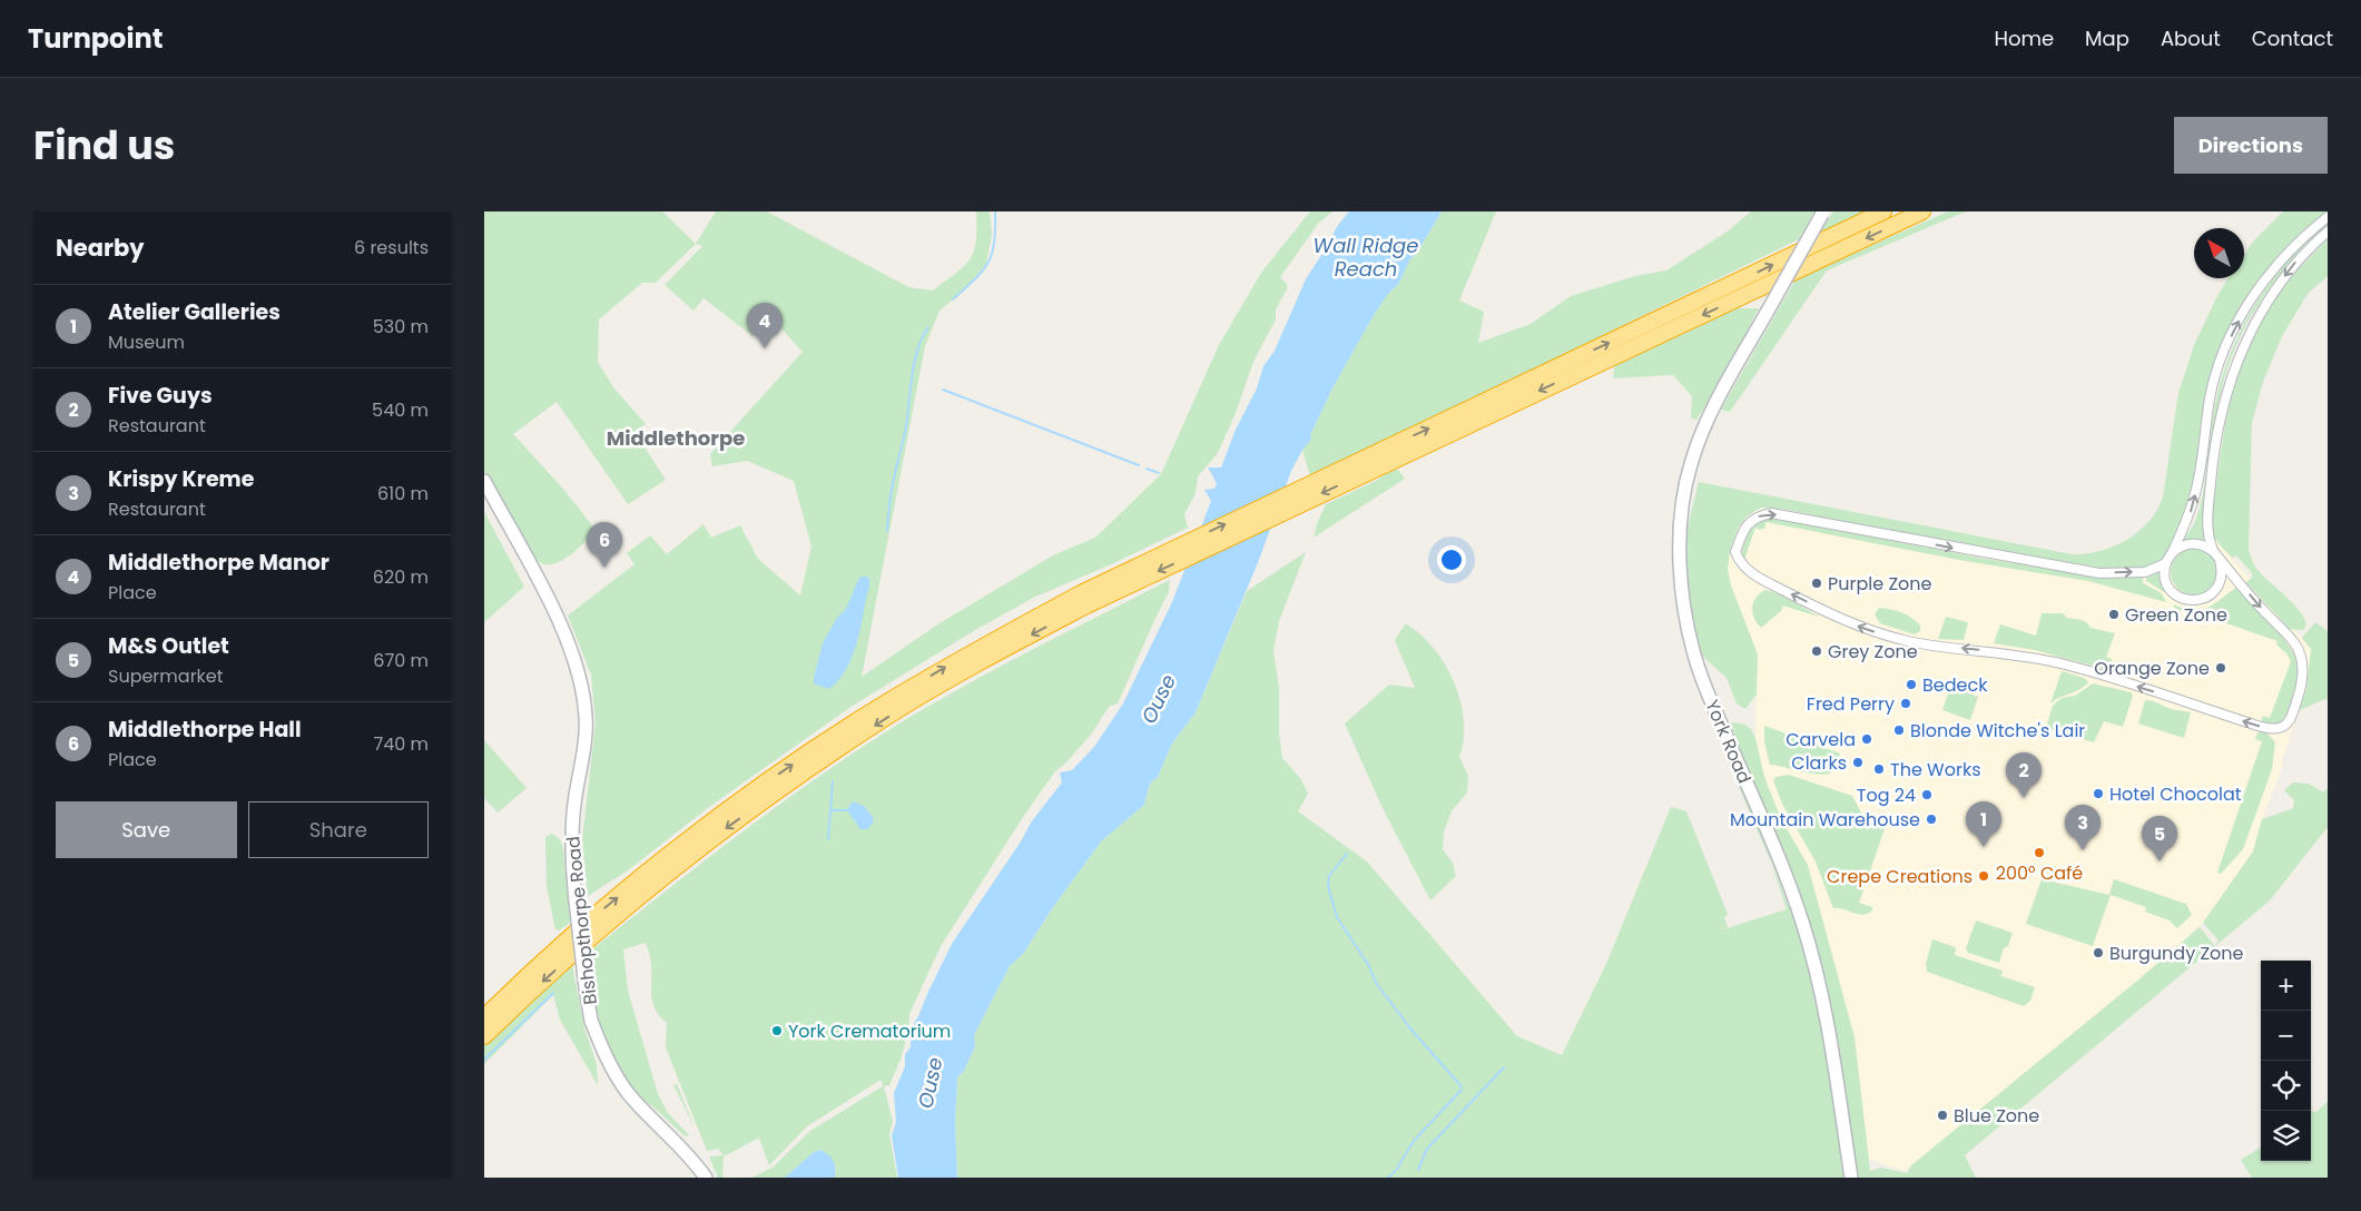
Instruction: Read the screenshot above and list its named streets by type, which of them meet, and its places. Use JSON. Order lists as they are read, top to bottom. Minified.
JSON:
{"streets":{"main road":["York Road","Bishopthorpe Road"]},"districts":["Middlethorpe"],"water":["Wall Ridge Reach","Ouse"],"places":["Purple Zone","Green Zone","Grey Zone","Orange Zone","Bedeck","Fred Perry","Blonde Witche's Lair","Carvela","Clarks","The Works","Hotel Chocolat","Tog 24","Mountain Warehouse","200° Café","Crepe Creations","Burgundy Zone","York Crematorium","Blue Zone"],"north":"top left","page":{"header":"Turnpoint","nav":["Home","Map","About","Contact"],"title":"Find us","buttons":["Directions",["Save","Share"]],"heading":["Nearby","6 results"],"list":[{"mark":"1","name":"Atelier Galleries","note":"Museum","value":"530 m"},{"mark":"2","name":"Five Guys","note":"Restaurant","value":"540 m"},{"mark":"3","name":"Krispy Kreme","note":"Restaurant","value":"610 m"},{"mark":"4","name":"Middlethorpe Manor","note":"Place","value":"620 m"},{"mark":"5","name":"M&S Outlet","note":"Supermarket","value":"670 m"},{"mark":"6","name":"Middlethorpe Hall","note":"Place","value":"740 m"}],"pins":["4","6","2","1","3","5"],"map_buttons":["+","−"]}}
